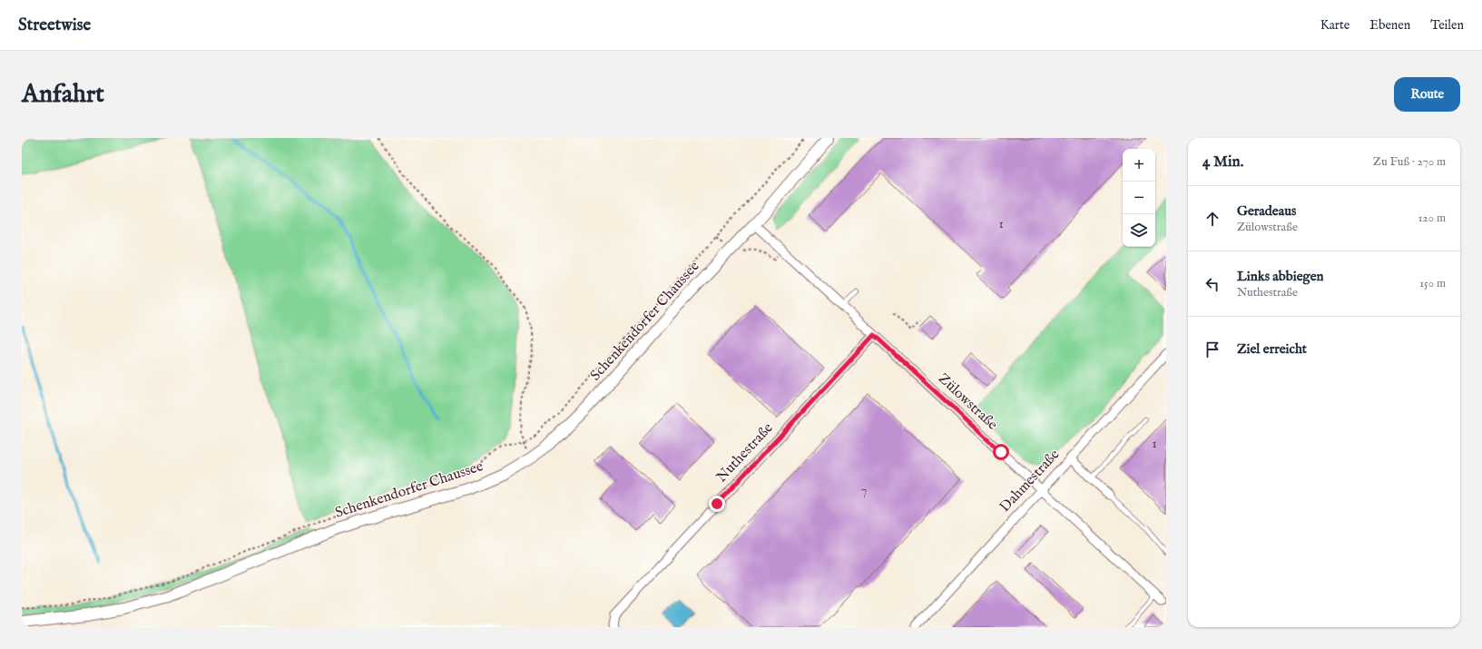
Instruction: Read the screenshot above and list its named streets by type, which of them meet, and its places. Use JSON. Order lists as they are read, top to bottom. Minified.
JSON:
{"streets":{"main road":["Schenkendorfer Chaussee"],"street":["Zülowstraße","Nuthestraße","Dahmestraße"]},"crossings":[["Schenkendorfer Chaussee","Zülowstraße"],["Zülowstraße","Nuthestraße"],["Zülowstraße","Dahmestraße"]],"house_numbers":["1","1","7"],"page":{"header":"Streetwise","nav":["Karte","Ebenen","Teilen"],"buttons":"Route","title":"Anfahrt","heading":["4 Min.","Zu Fuß · 270 m"],"map_buttons":["+","−"],"list":[["Geradeaus","Zülowstraße","120 m"],["Links abbiegen","Nuthestraße","150 m"],"Ziel erreicht"]}}
